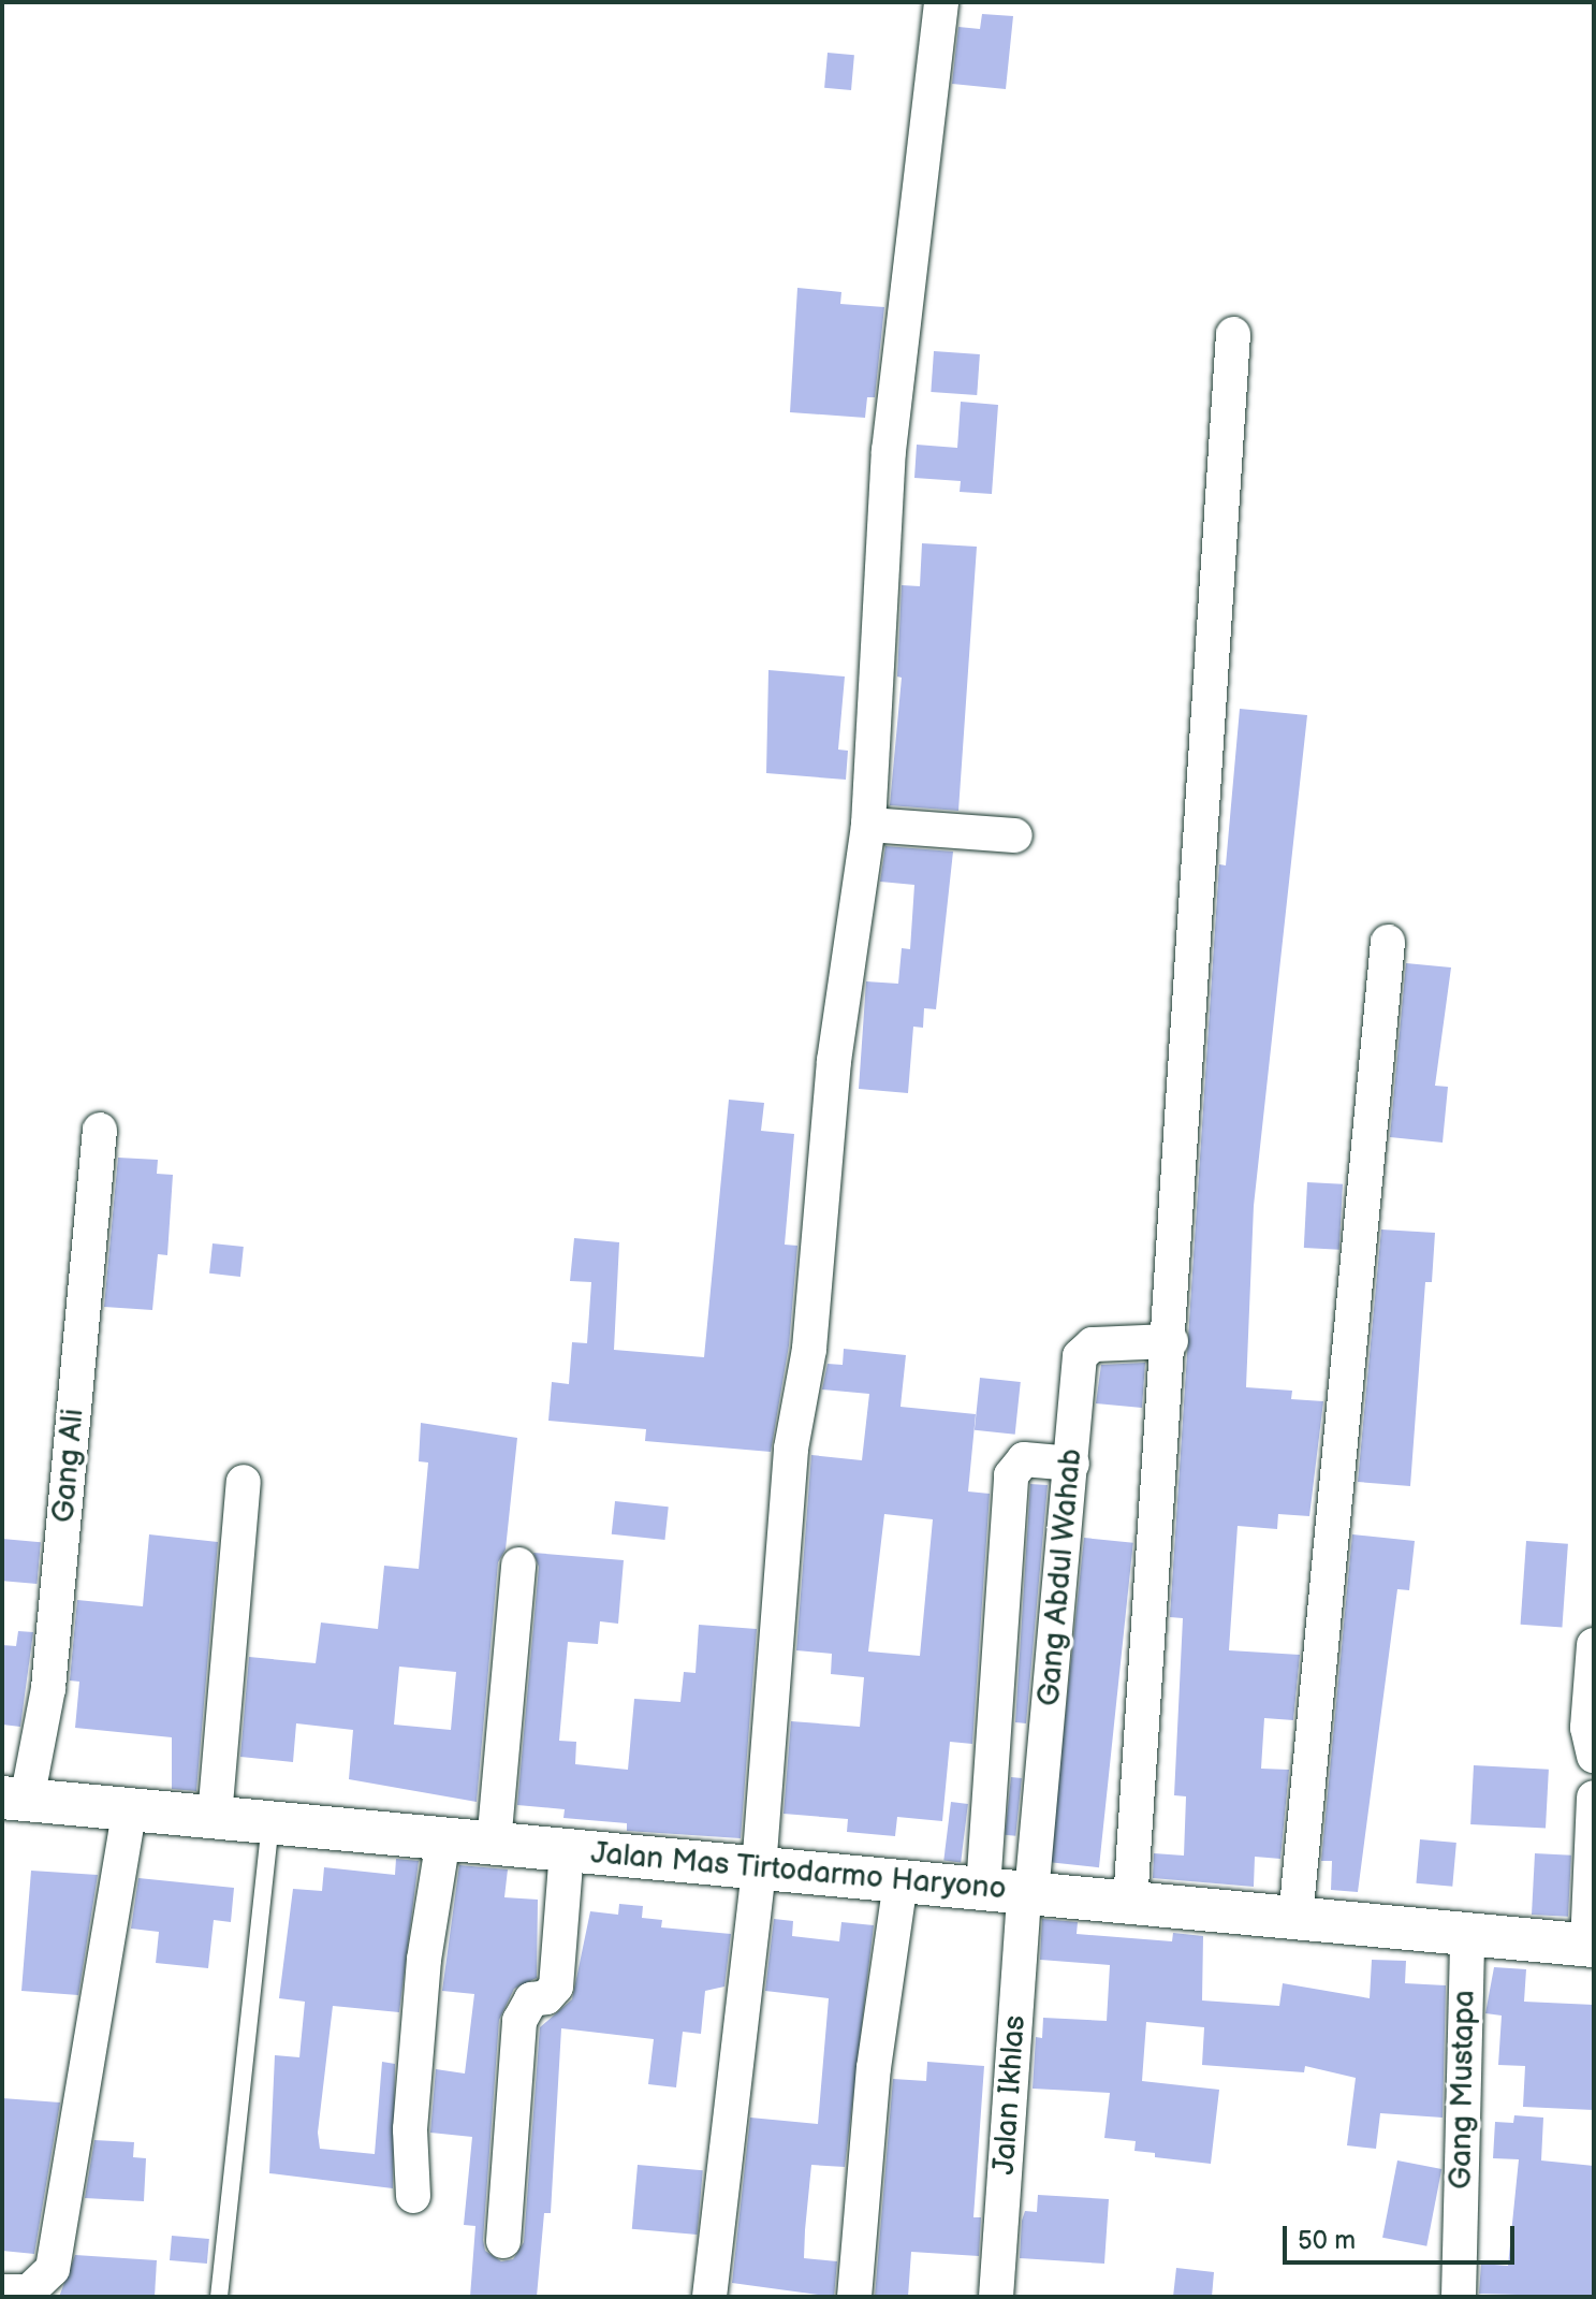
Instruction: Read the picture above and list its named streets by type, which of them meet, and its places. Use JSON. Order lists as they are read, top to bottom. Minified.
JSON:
{"streets":{"street":["Gang Ali","Gang Abdul Wahab","Jalan Mas Tirtodarmo Haryono","Gang Mustapa","Jalan Ikhlas"]},"crossings":[["Gang Ali","Jalan Mas Tirtodarmo Haryono"],["Gang Abdul Wahab","Jalan Mas Tirtodarmo Haryono"],["Gang Abdul Wahab","Jalan Ikhlas"],["Jalan Mas Tirtodarmo Haryono","Gang Mustapa"],["Jalan Mas Tirtodarmo Haryono","Jalan Ikhlas"]],"scale_bar":"50 m"}
